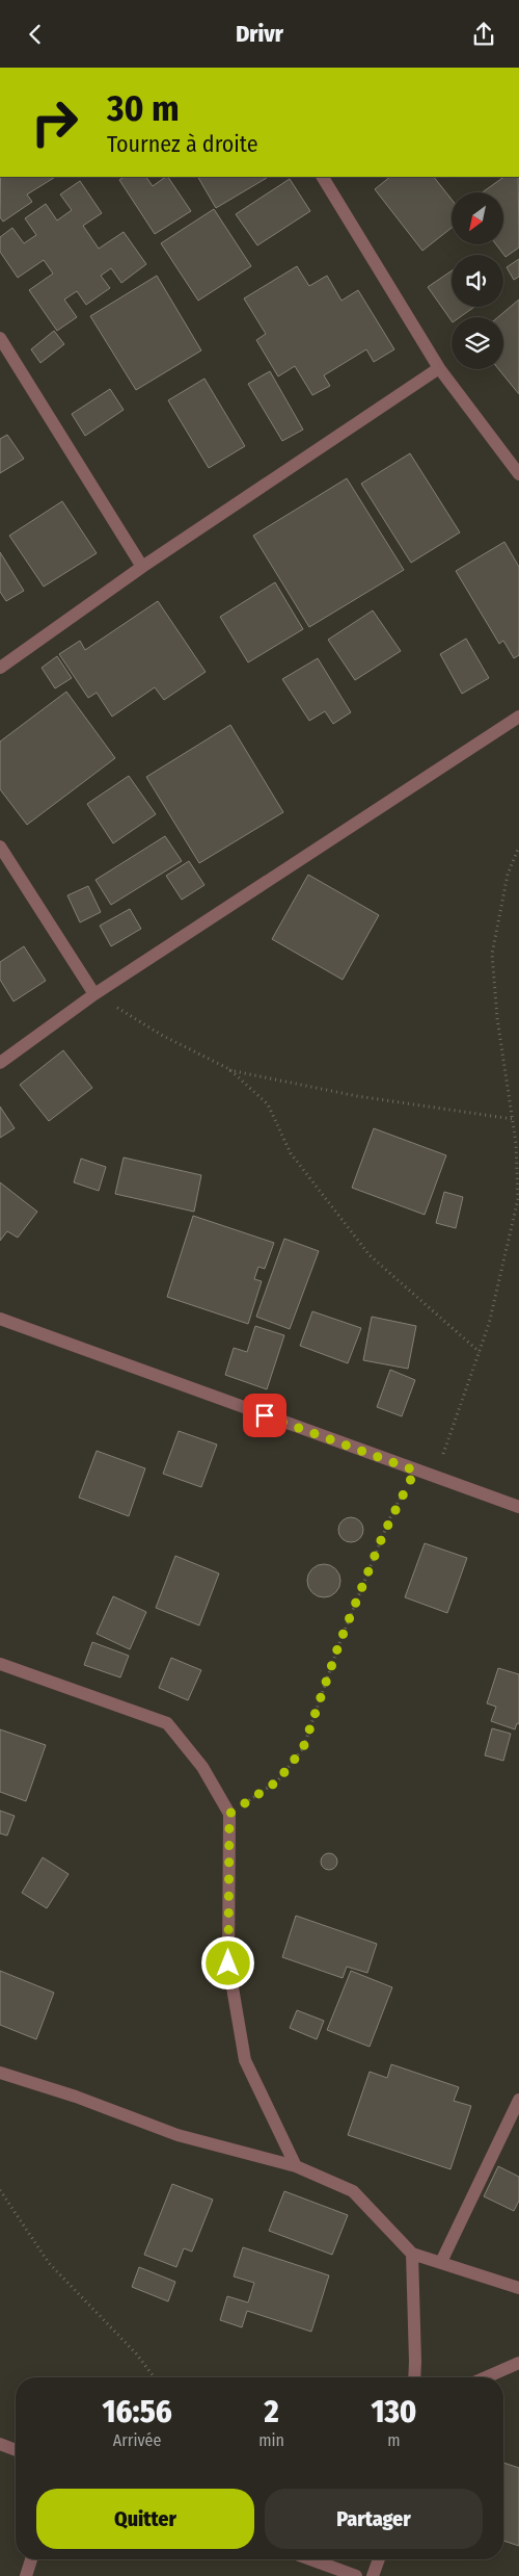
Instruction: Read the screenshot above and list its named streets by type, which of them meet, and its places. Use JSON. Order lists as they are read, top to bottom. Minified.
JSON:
{"north":"bottom left","page":{"header":"Drivr","turn":["30 m","Tournez à droite"],"eta":["16:56","Arrivée","2","min","130","m"],"buttons":["Quitter","Partager"]}}
